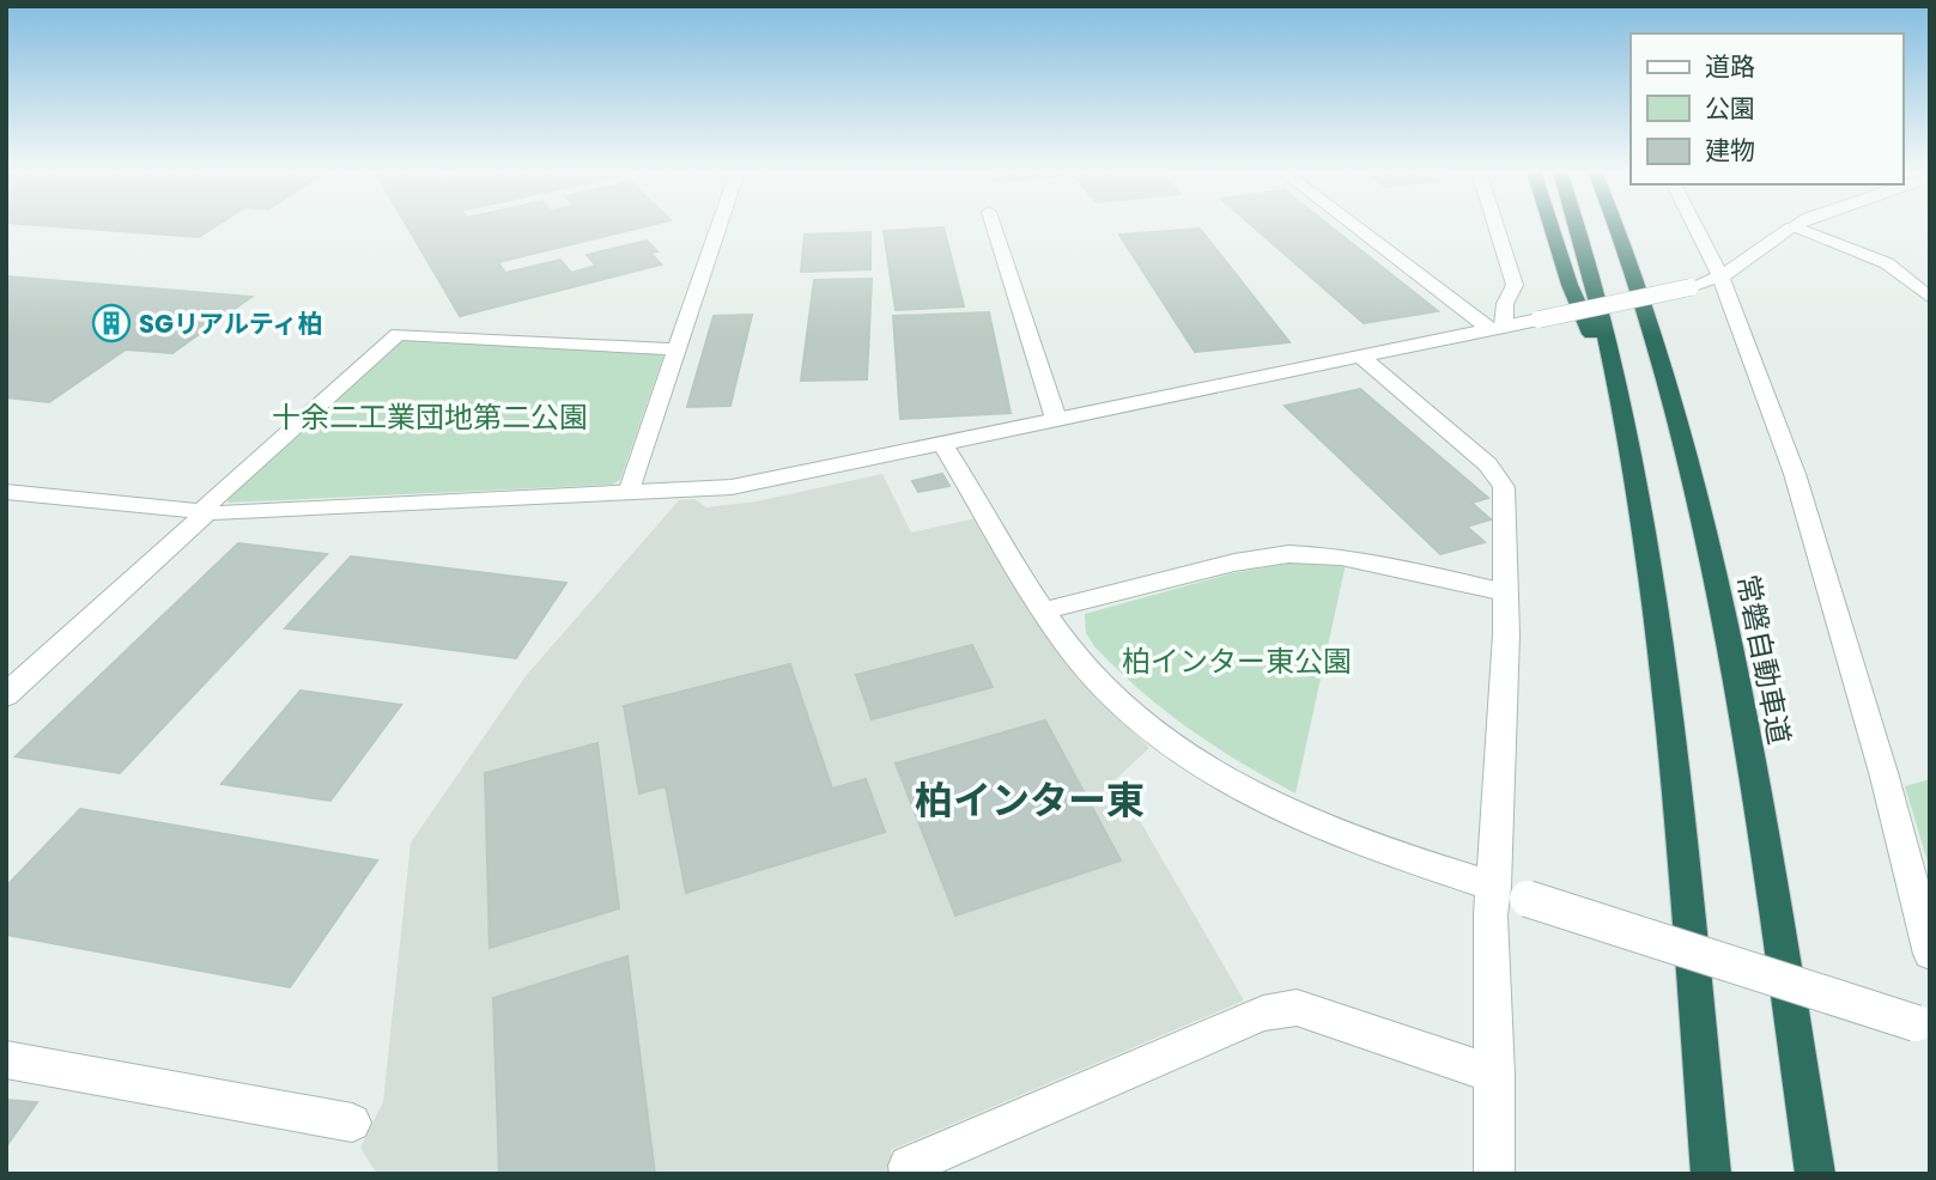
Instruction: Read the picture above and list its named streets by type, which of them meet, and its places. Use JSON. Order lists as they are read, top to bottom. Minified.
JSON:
{"streets":{"highway":["常磐自動車道"]},"districts":["柏インター東"],"parks":["十余二工業団地第二公園","柏インター東公園"],"places":{"building":["SGリアルティ柏"]},"legend":["道路","公園","建物"]}
